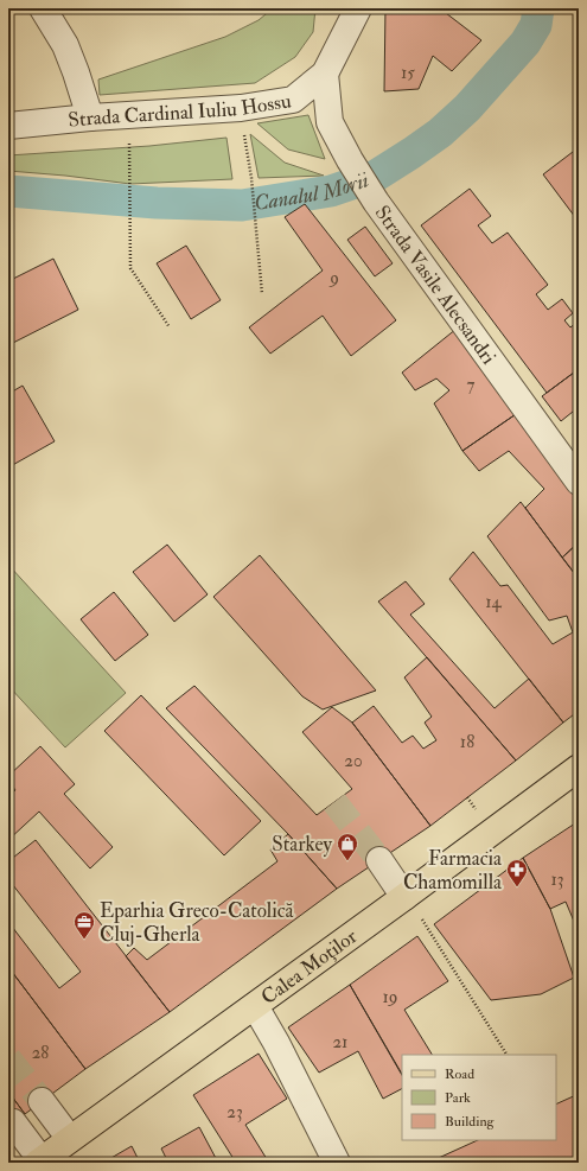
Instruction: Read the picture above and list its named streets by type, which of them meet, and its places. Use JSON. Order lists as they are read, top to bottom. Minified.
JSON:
{"streets":{"main road":["Calea Moților"],"street":["Strada Cardinal Iuliu Hossu","Strada Vasile Alecsandri"]},"crossings":[["Strada Cardinal Iuliu Hossu","Strada Vasile Alecsandri"]],"water":["Canalul Morii"],"places":{"shop":["Starkey"],"pharmacy":["Farmacia Chamomilla"],"office":["Eparhia Greco-Catolică Cluj-Gherla"]},"house_numbers":["15","9","7","14","18","20","13","19","21","28","23"],"legend":["Road","Park","Building"]}
